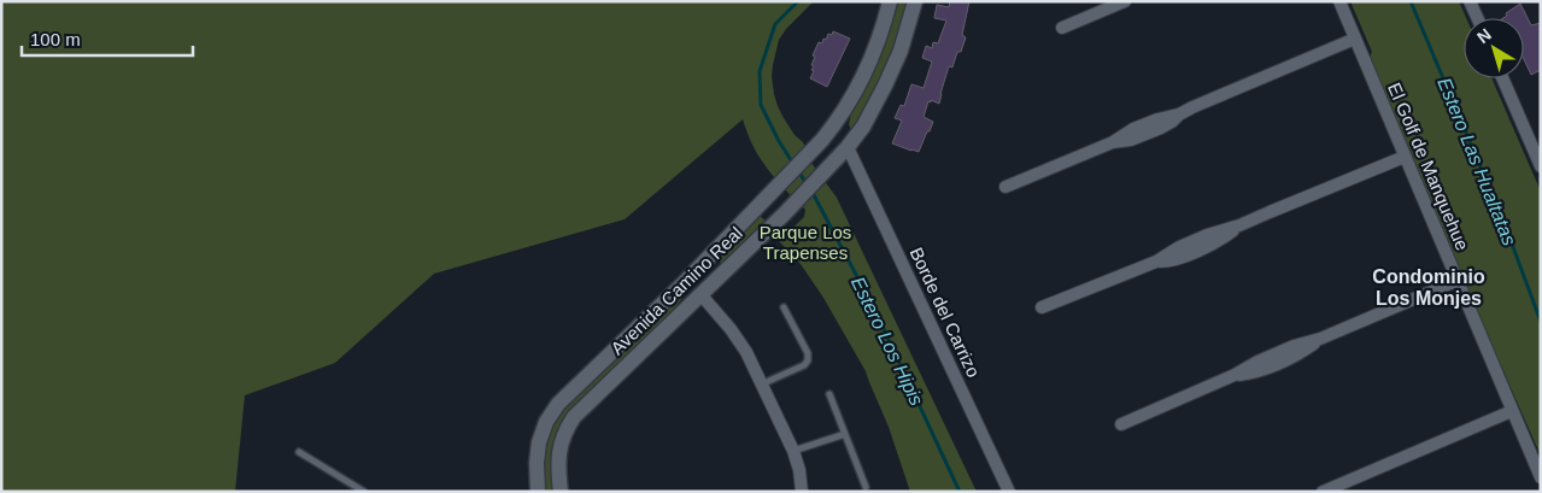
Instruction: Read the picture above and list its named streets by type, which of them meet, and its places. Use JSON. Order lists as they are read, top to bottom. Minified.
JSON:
{"streets":{"main road":["Avenida Camino Real"],"street":["El Golf de Manquehue","Borde del Carrizo"]},"crossings":[["Avenida Camino Real","Borde del Carrizo"]],"districts":["Condominio Los Monjes"],"water":["Estero Las Hualtatas","Estero Los Hipis"],"parks":["Parque Los Trapenses"],"scale_bar":"100 m","north":"top left"}
